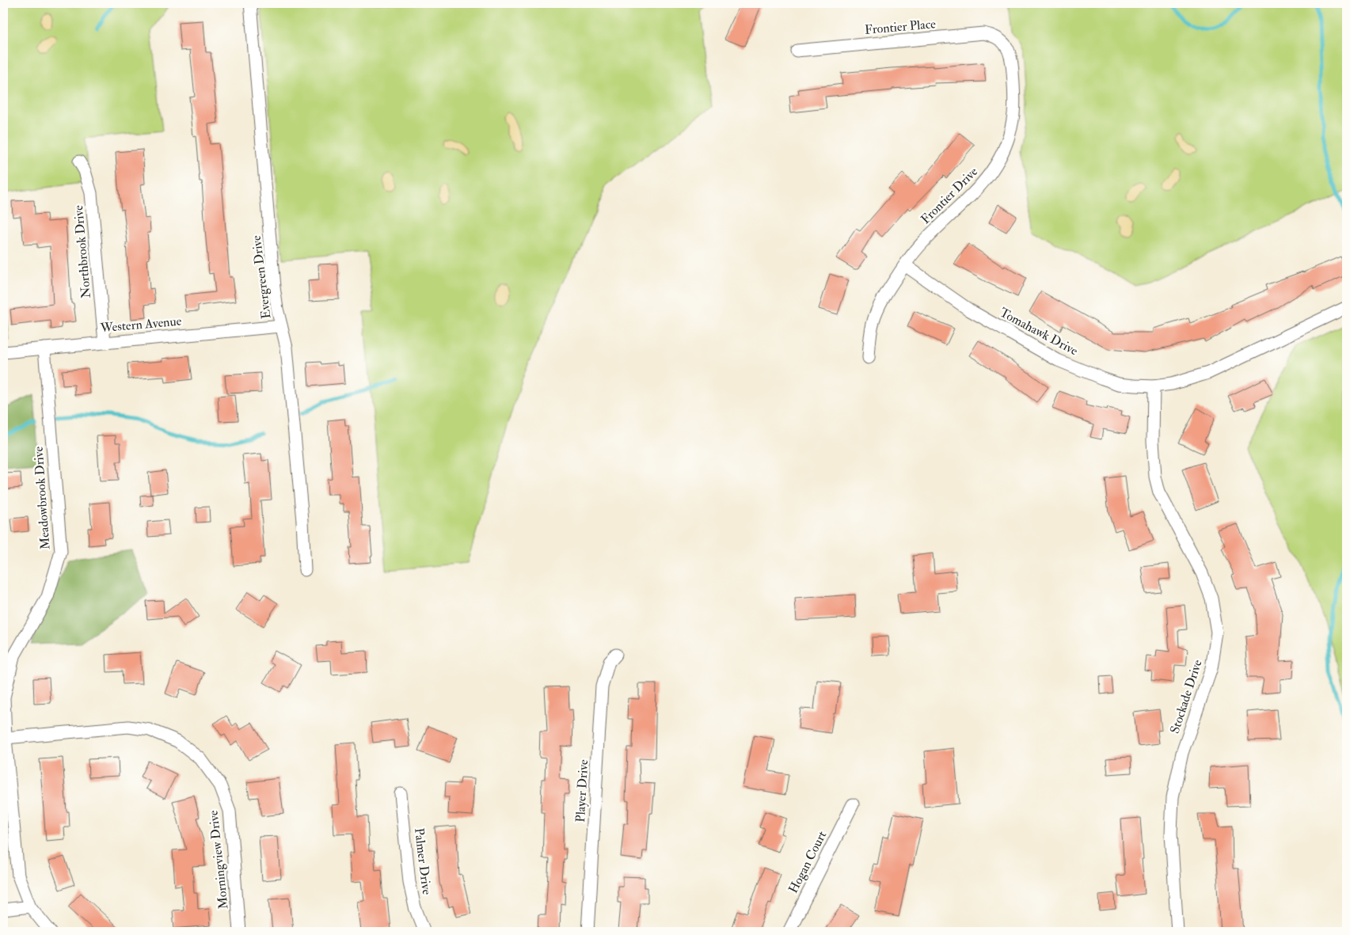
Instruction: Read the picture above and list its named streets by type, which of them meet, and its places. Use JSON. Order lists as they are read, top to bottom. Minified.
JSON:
{"streets":{"street":["Frontier Place","Frontier Drive","Northbrook Drive","Evergreen Drive","Western Avenue","Tomahawk Drive","Meadowbrook Drive","Stockade Drive","Player Drive","Morningview Drive","Palmer Drive","Hogan Court"]},"crossings":[["Frontier Place","Frontier Drive"],["Frontier Drive","Tomahawk Drive"],["Northbrook Drive","Western Avenue"],["Evergreen Drive","Western Avenue"],["Western Avenue","Meadowbrook Drive"],["Tomahawk Drive","Stockade Drive"],["Meadowbrook Drive","Morningview Drive"]]}
